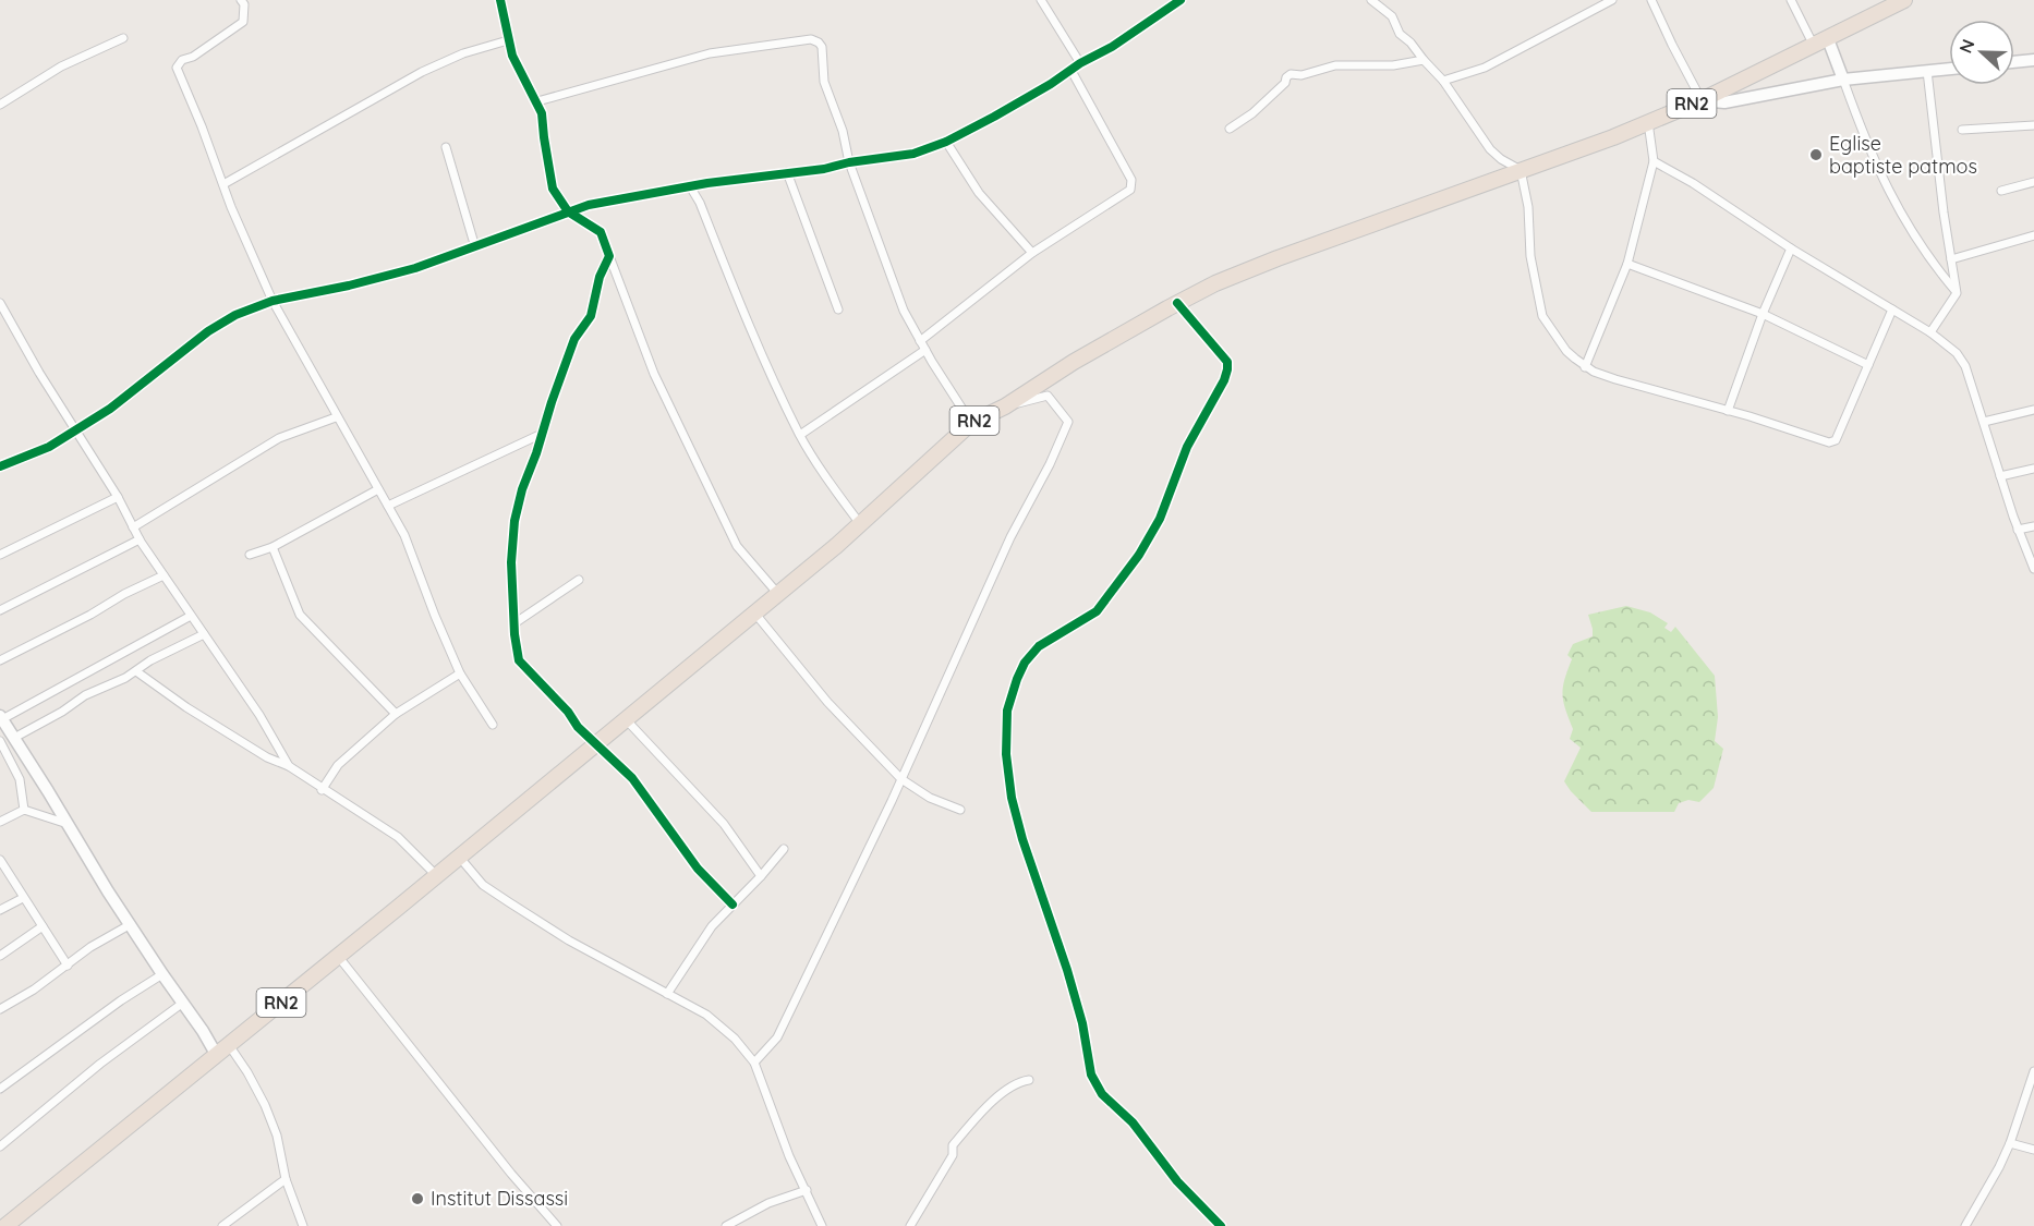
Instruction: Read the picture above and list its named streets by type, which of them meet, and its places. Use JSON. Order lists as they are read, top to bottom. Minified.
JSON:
{"streets":{"highway":["RN2"]},"places":["Eglise baptiste patmos","Institut Dissassi"],"north":"left"}
